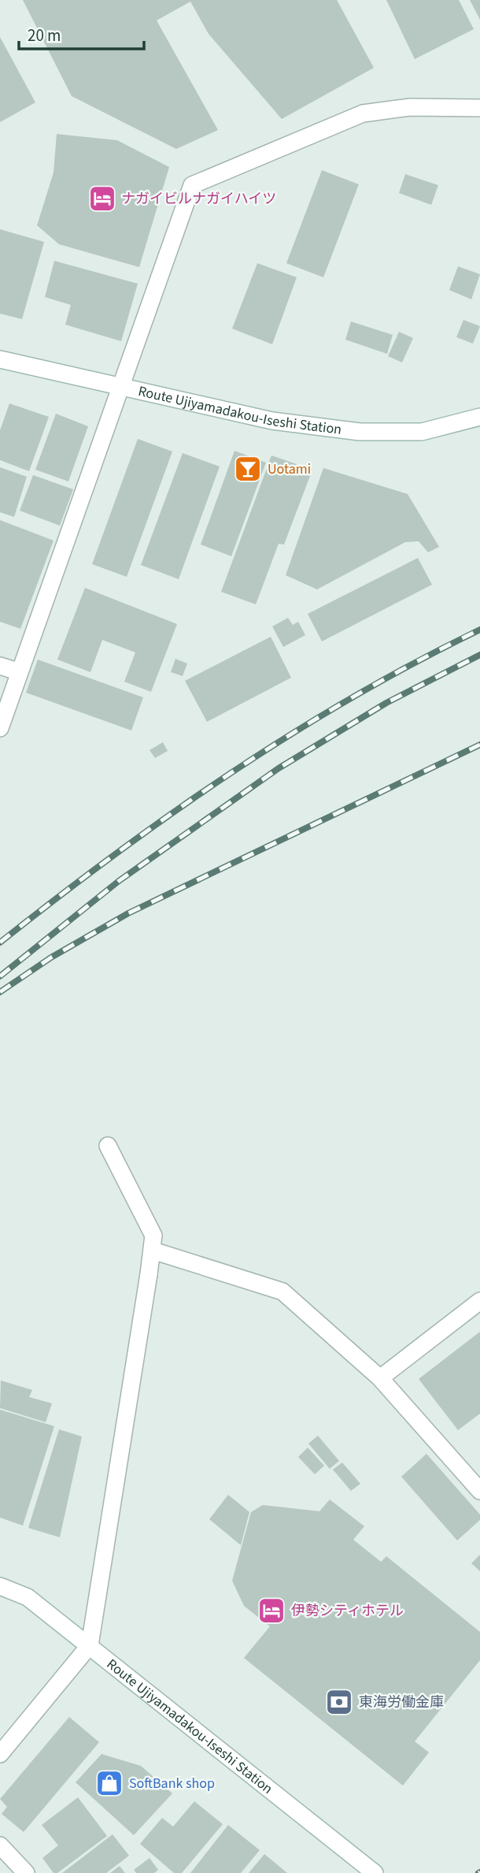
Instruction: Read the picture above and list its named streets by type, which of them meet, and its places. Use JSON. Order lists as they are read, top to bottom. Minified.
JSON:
{"streets":{"street":["Route Ujiyamadakou-Iseshi Station"]},"places":{"hotel":["ナガイビルナガイハイツ","伊勢シティホテル"],"bar":["Uotami"],"bank":["東海労働金庫"],"shop":["SoftBank shop"]},"scale_bar":"20 m"}
